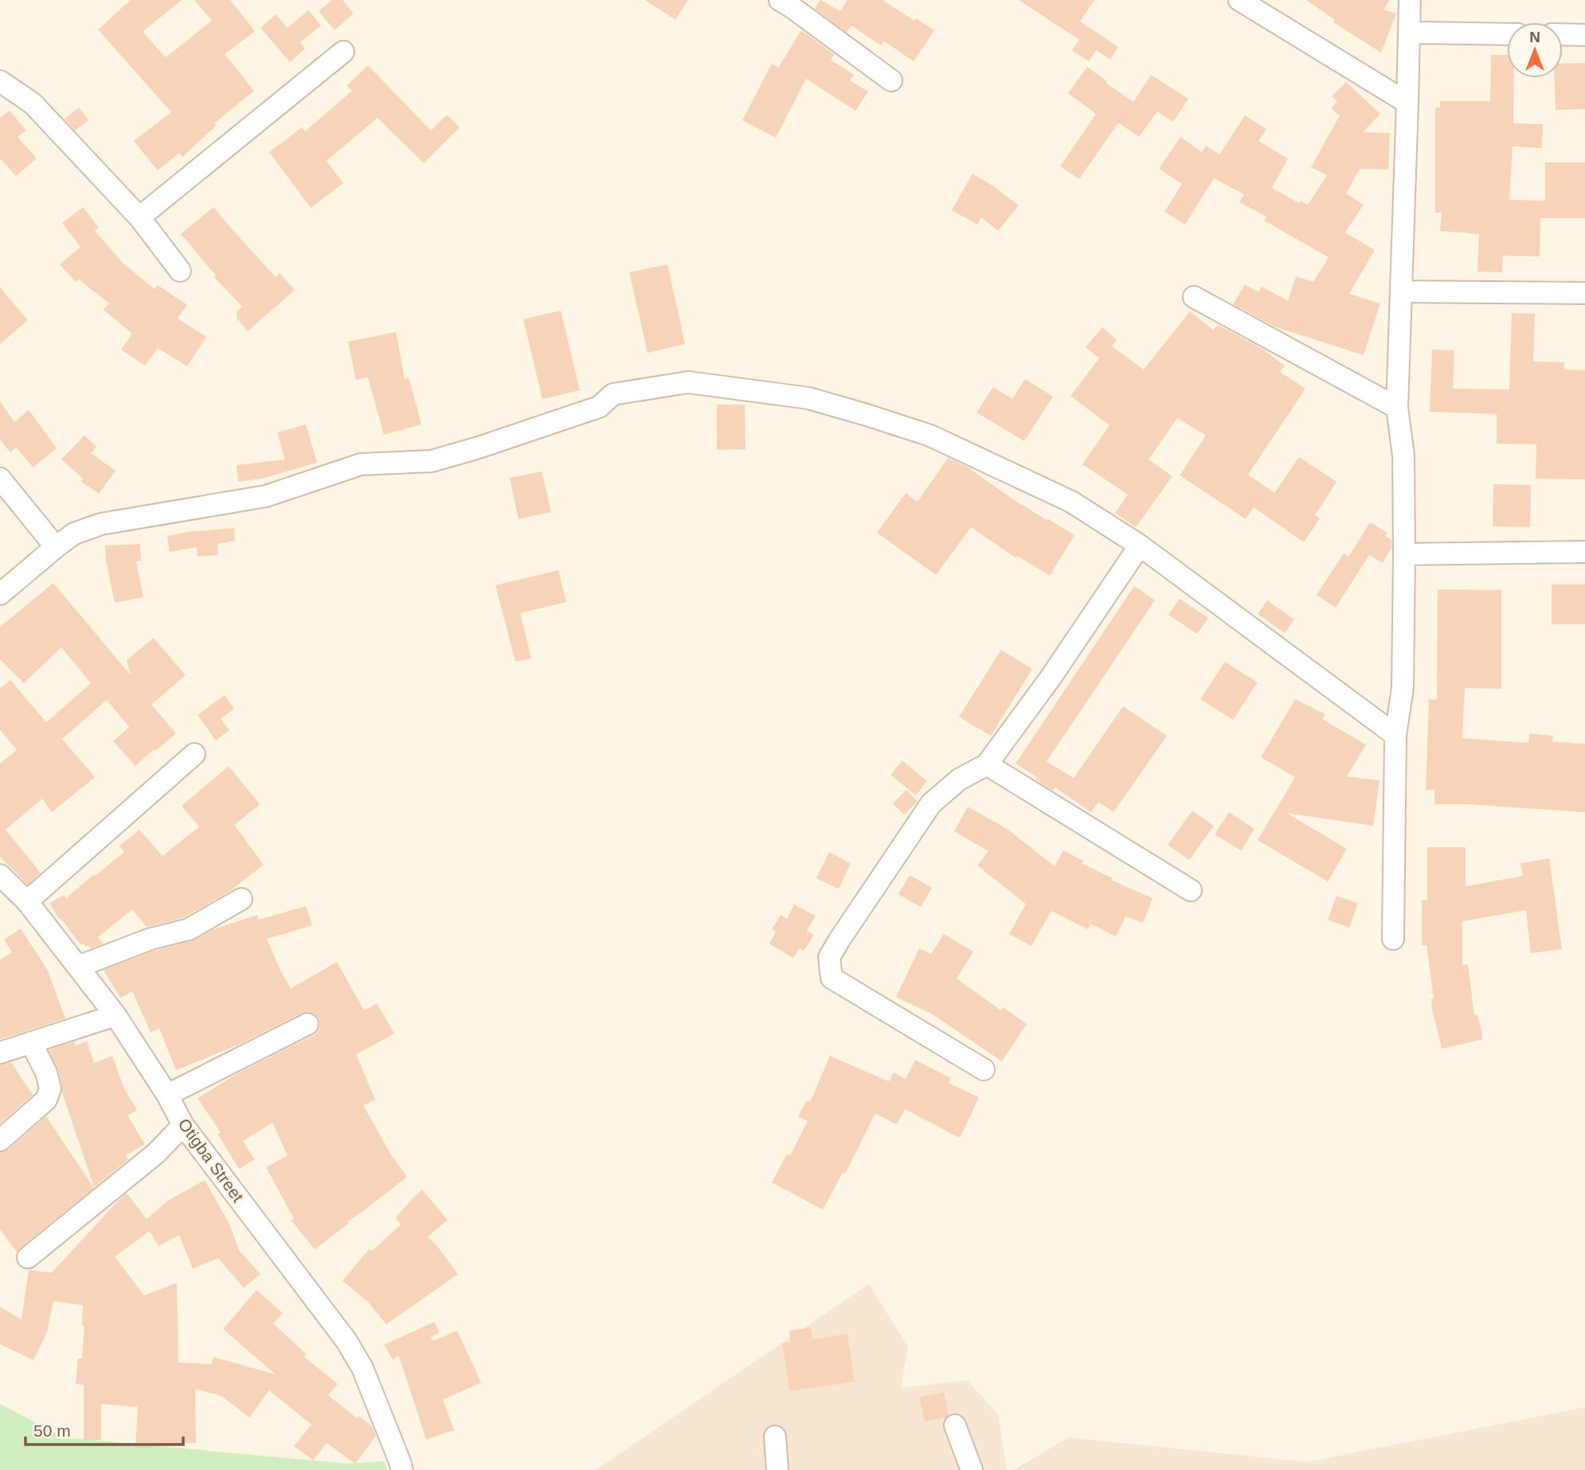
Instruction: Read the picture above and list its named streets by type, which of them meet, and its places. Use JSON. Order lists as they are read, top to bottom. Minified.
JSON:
{"streets":{"street":["Otigba Street"]},"scale_bar":"50 m","north":"top"}
